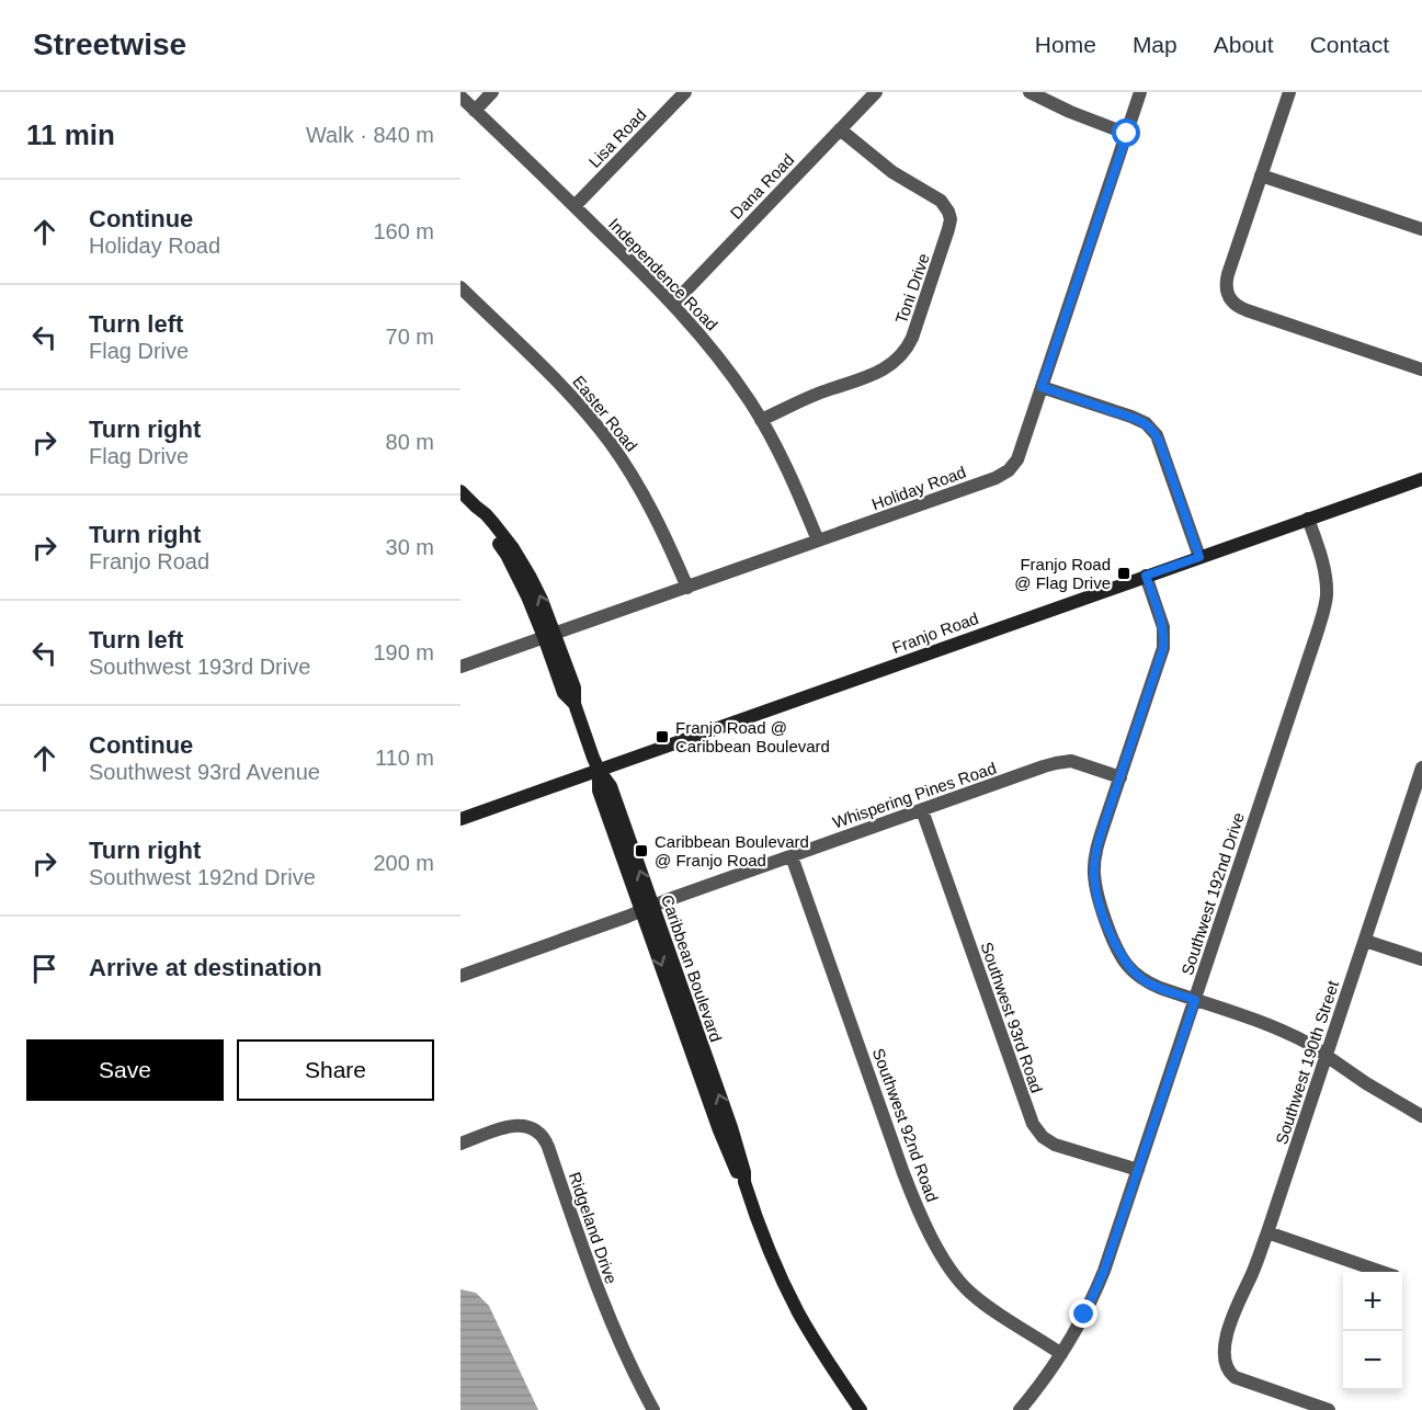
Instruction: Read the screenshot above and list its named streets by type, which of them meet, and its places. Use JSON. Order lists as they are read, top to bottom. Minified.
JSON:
{"streets":{"street":["Lisa Road","Dana Road","Independence Road","Toni Drive","Easter Road","Holiday Road","Franjo Road","Whispering Pines Road","Southwest 192nd Drive","Caribbean Boulevard","Southwest 93rd Road","Southwest 190th Street","Southwest 92nd Road","Ridgeland Drive"]},"crossings":[["Lisa Road","Independence Road"],["Dana Road","Independence Road"],["Dana Road","Toni Drive"],["Independence Road","Toni Drive"],["Independence Road","Holiday Road"],["Easter Road","Holiday Road"],["Holiday Road","Caribbean Boulevard"],["Franjo Road","Southwest 192nd Drive"],["Franjo Road","Caribbean Boulevard"],["Whispering Pines Road","Caribbean Boulevard"],["Whispering Pines Road","Southwest 93rd Road"],["Whispering Pines Road","Southwest 92nd Road"],["Southwest 192nd Drive","Southwest 93rd Road"],["Southwest 192nd Drive","Southwest 92nd Road"]],"places":{"transit":["Franjo Road @ Flag Drive","Franjo Road @ Caribbean Boulevard","Caribbean Boulevard @ Franjo Road"]},"page":{"header":"Streetwise","nav":["Home","Map","About","Contact"],"heading":["11 min","Walk · 840 m"],"list":[["Continue","Holiday Road","160 m"],["Turn left","Flag Drive","70 m"],["Turn right","Flag Drive","80 m"],["Turn right","Franjo Road","30 m"],["Turn left","Southwest 193rd Drive","190 m"],["Continue","Southwest 93rd Avenue","110 m"],["Turn right","Southwest 192nd Drive","200 m"],"Arrive at destination"],"buttons":["Save","Share"],"map_buttons":["+","−"]}}
